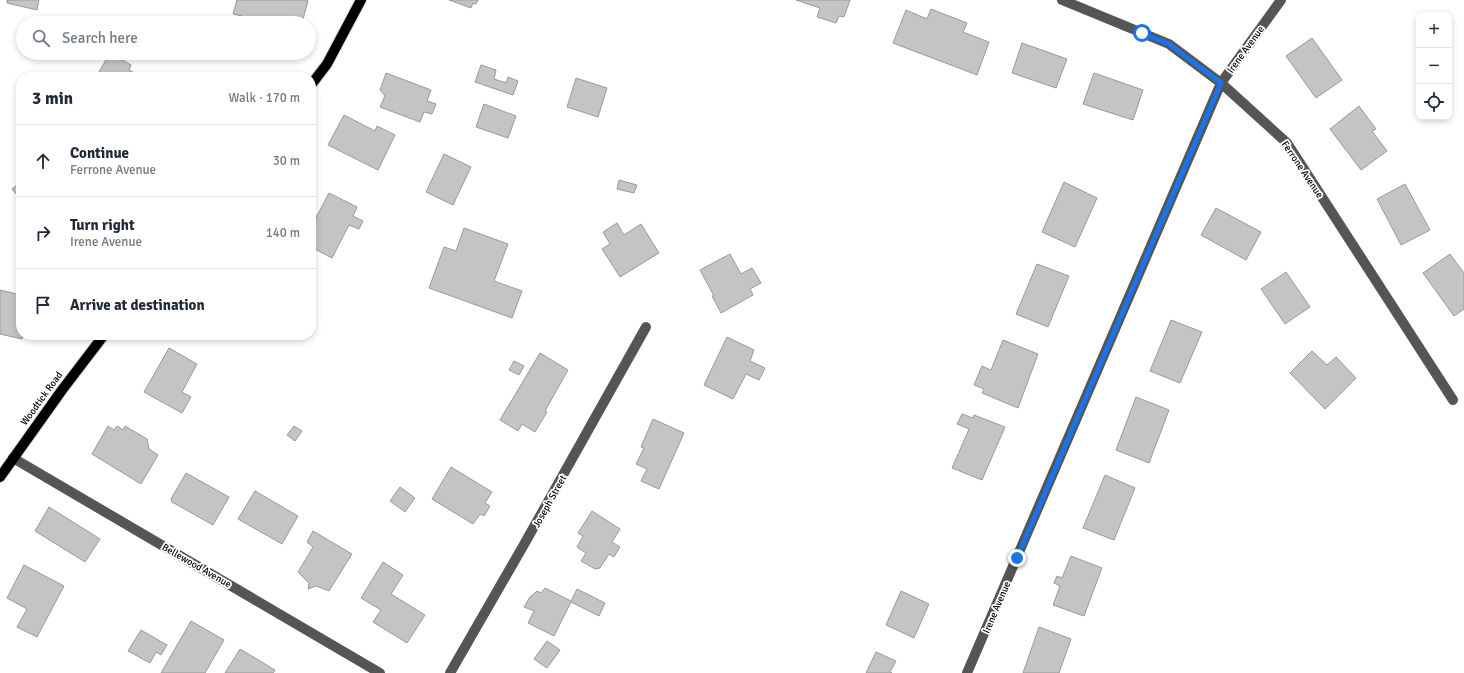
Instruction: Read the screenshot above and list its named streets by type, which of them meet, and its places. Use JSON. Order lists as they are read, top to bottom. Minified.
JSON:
{"streets":{"main road":["Woodtick Road"],"street":["Irene Avenue","Ferrone Avenue","Joseph Street","Bellewood Avenue"]},"crossings":[["Irene Avenue","Ferrone Avenue"],["Woodtick Road","Bellewood Avenue"]],"page":{"map_buttons":["+","−"],"search":"Search here","heading":["3 min","Walk · 170 m"],"list":[["Continue","Ferrone Avenue","30 m"],["Turn right","Irene Avenue","140 m"],"Arrive at destination"]}}
